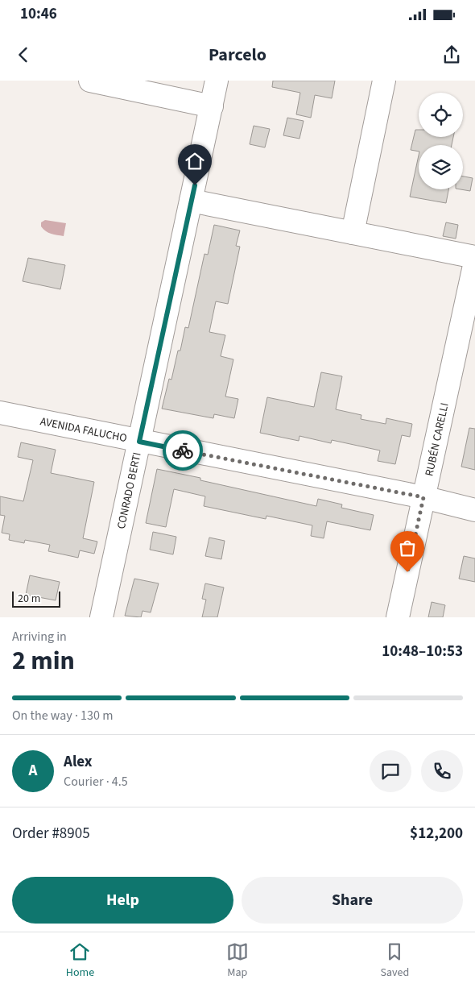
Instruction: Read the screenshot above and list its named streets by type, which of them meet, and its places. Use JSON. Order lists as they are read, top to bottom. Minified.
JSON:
{"streets":{"street":["AVENIDA FALUCHO","RUBÉN CARELLI","CONRADO BERTI"]},"crossings":[["AVENIDA FALUCHO","RUBÉN CARELLI"],["AVENIDA FALUCHO","CONRADO BERTI"]],"scale_bar":"20 m","page":{"status":"10:46","header":"Parcelo","scale":"20 m","heading":["2 min","Arriving in","10:48–10:53"],"panel":["Alex","Courier · 4.5","Order #8905","$12,200"],"bar":"On the way · 130 m","round":"A","buttons":["Help","Share"],"tabs":["Home","Map","Saved"]}}
